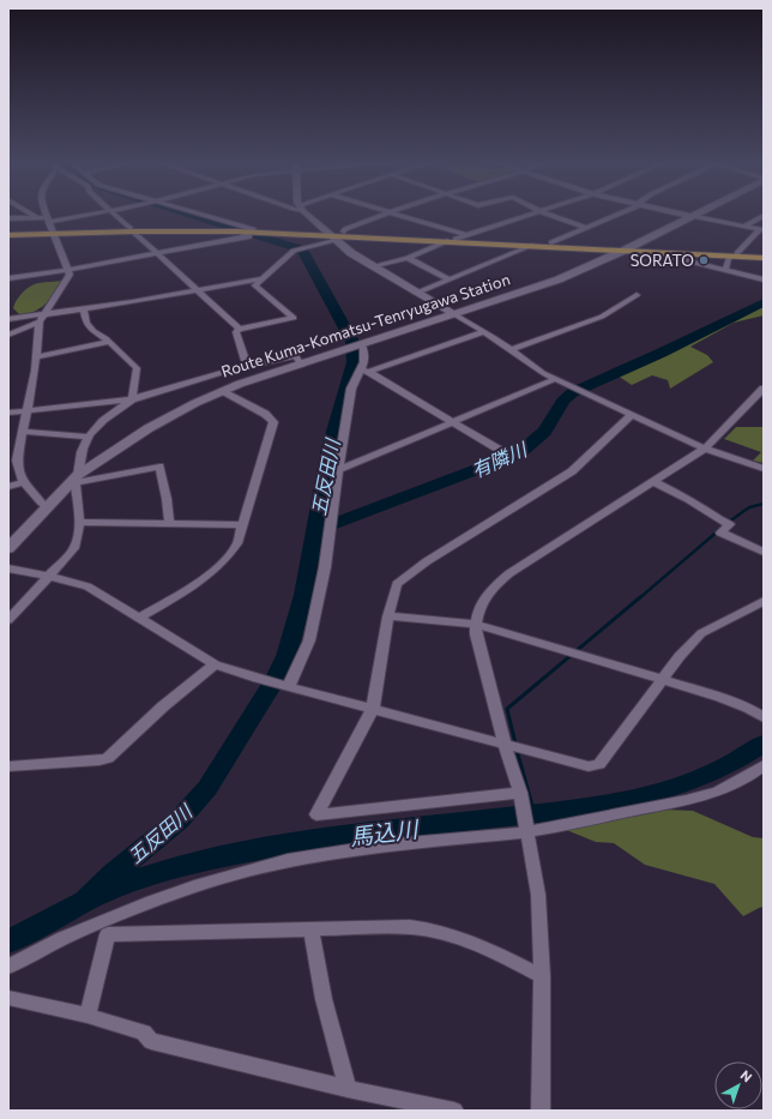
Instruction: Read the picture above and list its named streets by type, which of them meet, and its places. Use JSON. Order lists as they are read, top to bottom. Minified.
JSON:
{"streets":{"main road":["Route Kuma-Komatsu-Tenryugawa Station"]},"water":["有隣川","五反田川","馬込川"],"places":["SORATO"],"north":"top right"}
